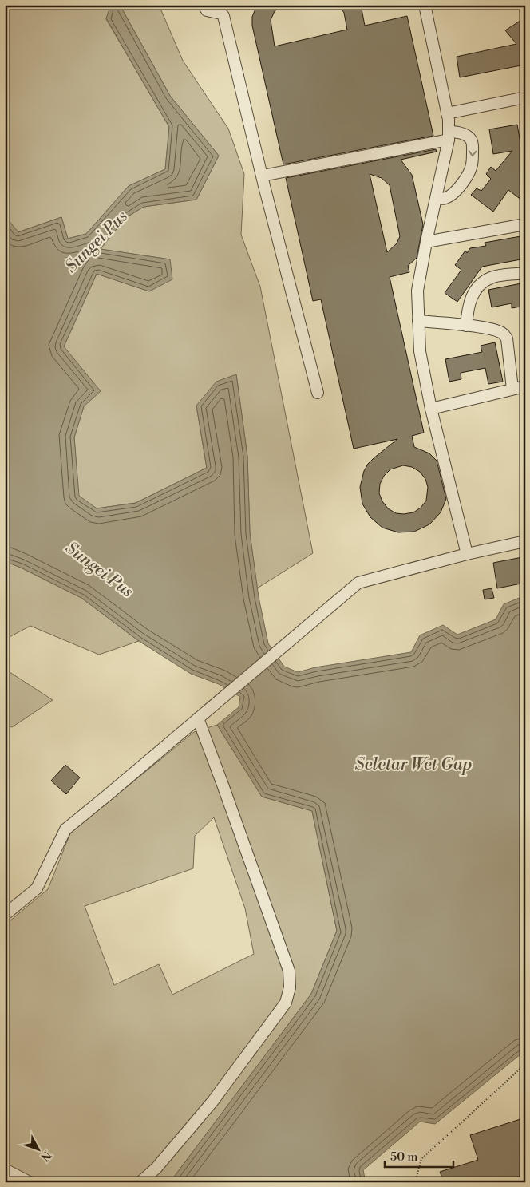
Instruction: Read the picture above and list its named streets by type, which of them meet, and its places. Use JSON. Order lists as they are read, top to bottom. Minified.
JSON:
{"water":["Sungei Pus","Seletar Wet Gap"],"scale_bar":"50 m","north":"bottom right"}
